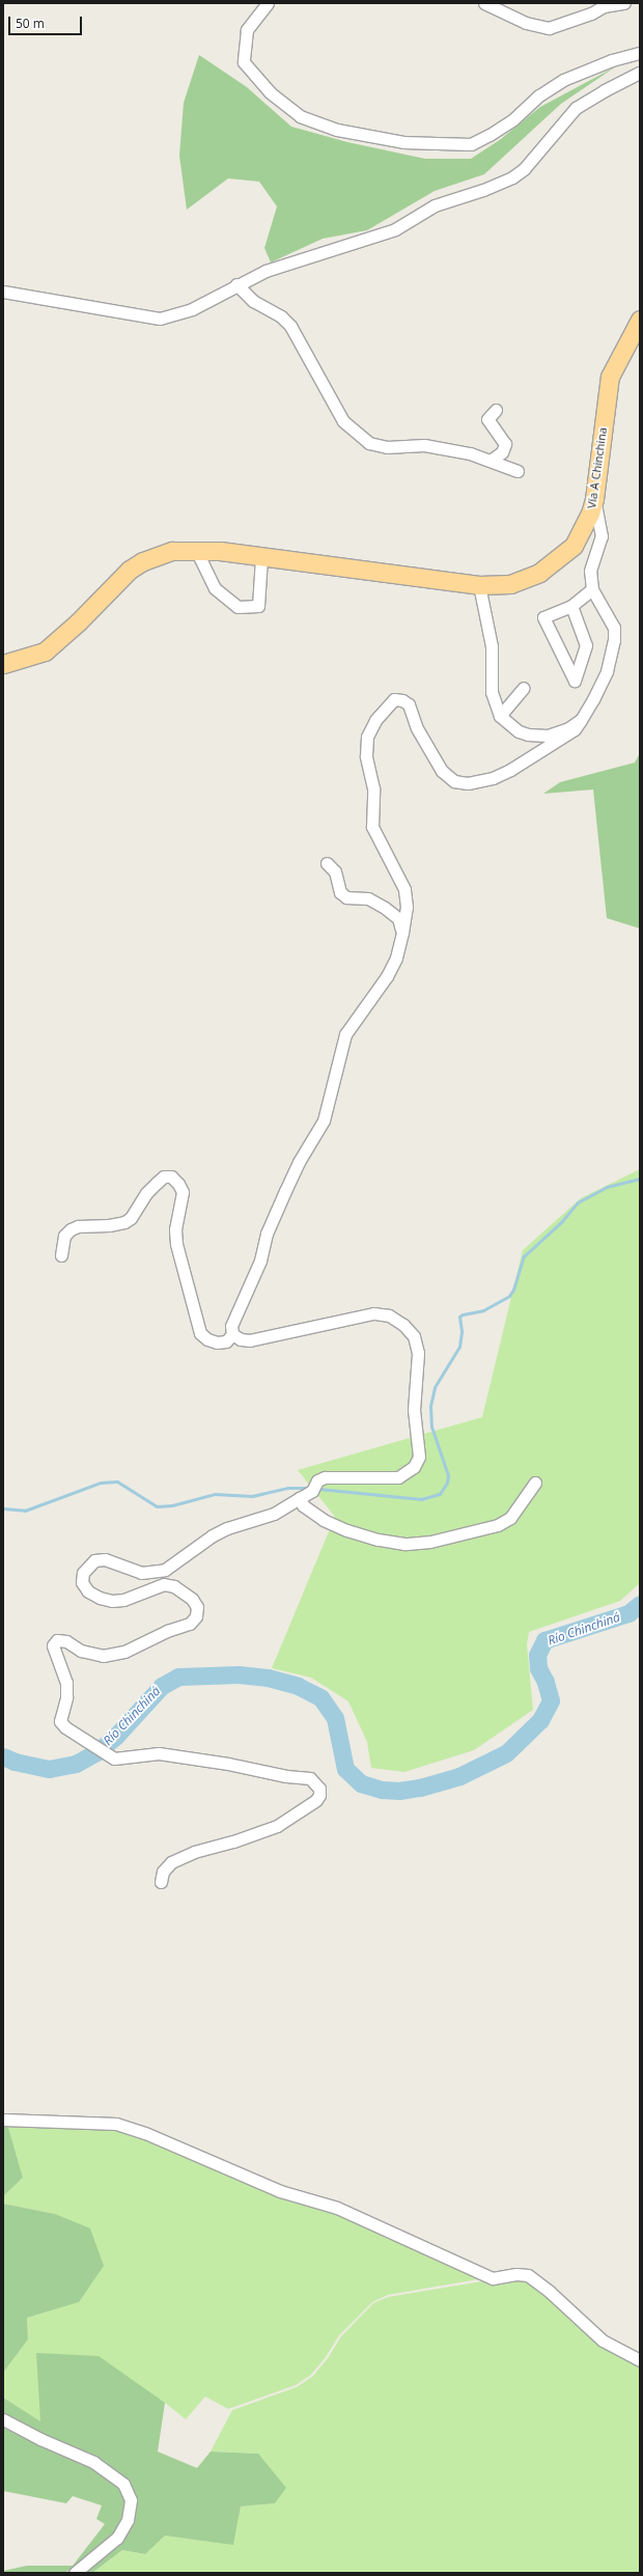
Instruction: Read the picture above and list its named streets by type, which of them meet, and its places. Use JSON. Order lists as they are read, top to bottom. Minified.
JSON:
{"streets":{"main road":["Vía A Chinchina"]},"water":["Río Chinchiná"],"scale_bar":"50 m"}
